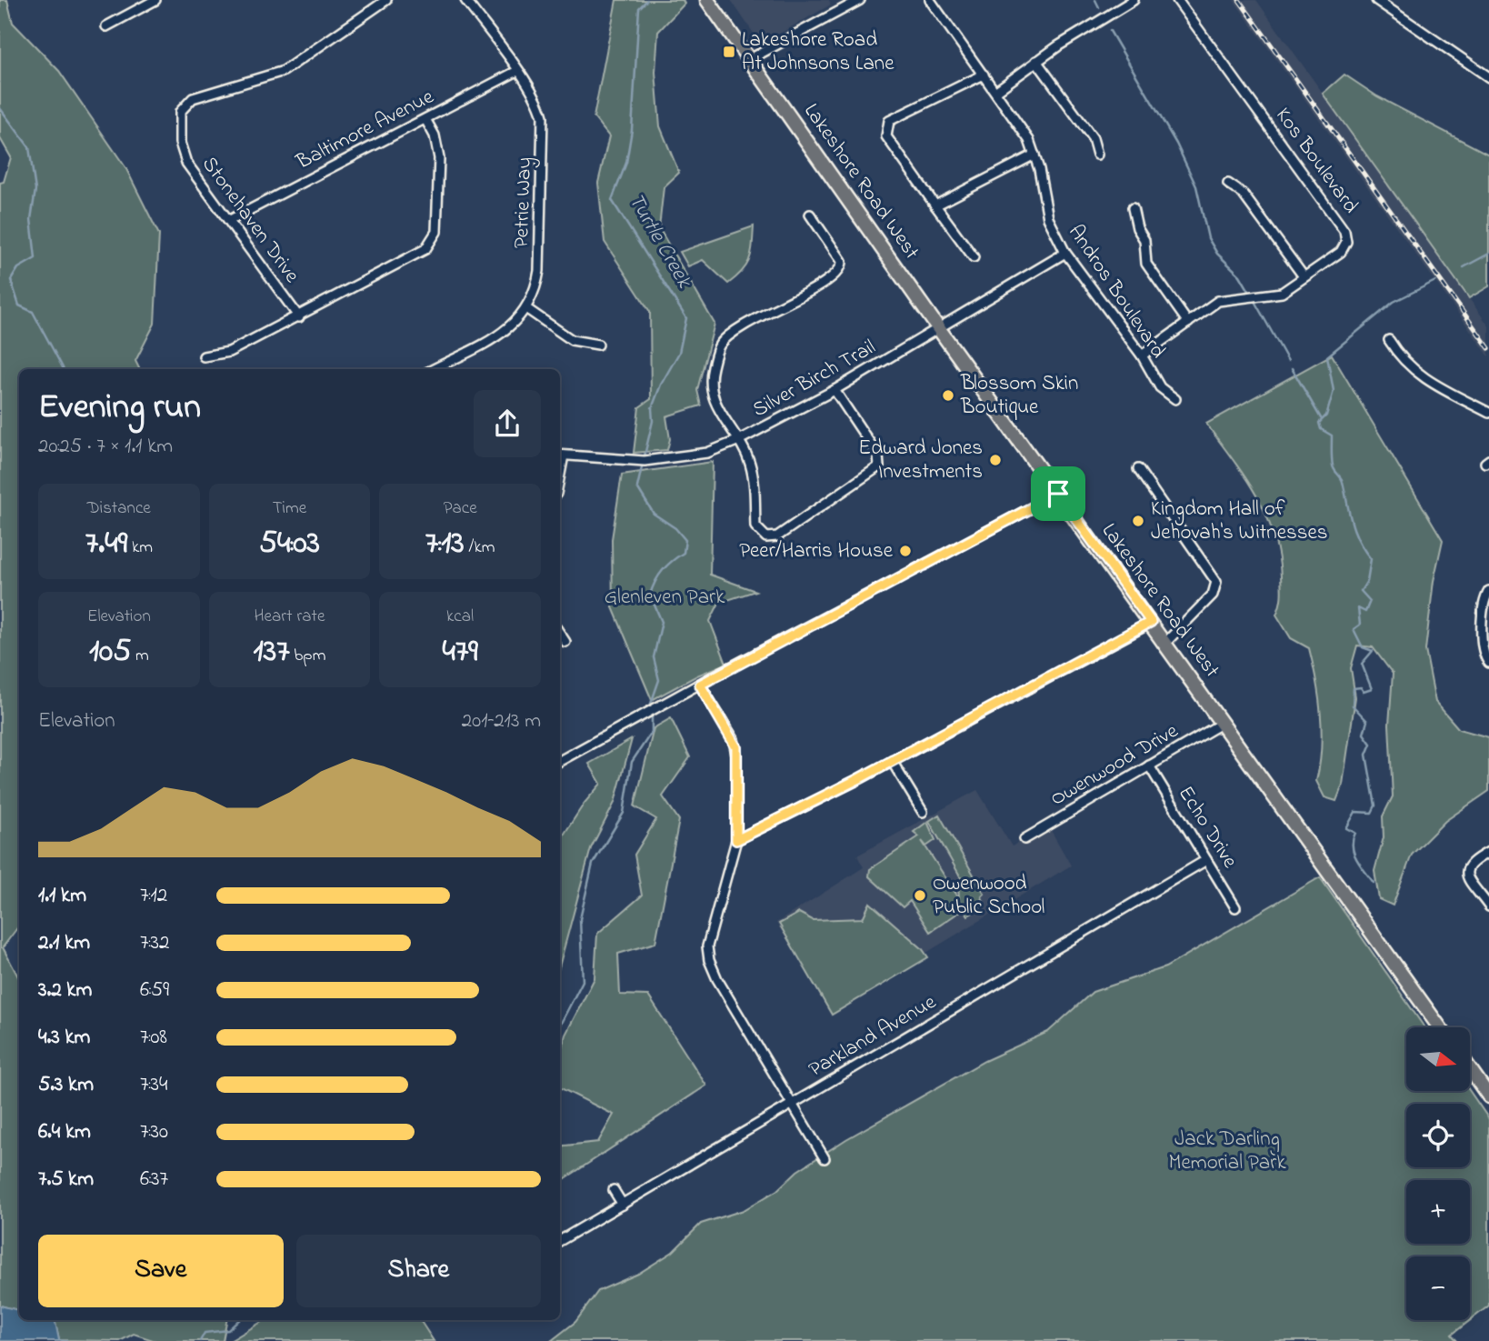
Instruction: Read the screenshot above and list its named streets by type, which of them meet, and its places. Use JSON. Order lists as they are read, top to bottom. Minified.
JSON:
{"streets":{"main road":["Lakeshore Road West"],"street":["Baltimore Avenue","Kos Boulevard","Petrie Way","Stonehaven Drive","Andros Boulevard","Silver Birch Trail","Owenwood Drive","Echo Drive","Parkland Avenue"]},"crossings":[["Baltimore Avenue","Petrie Way"],["Baltimore Avenue","Stonehaven Drive"],["Kos Boulevard","Andros Boulevard"],["Lakeshore Road West","Silver Birch Trail"],["Lakeshore Road West","Owenwood Drive"],["Andros Boulevard","Silver Birch Trail"],["Owenwood Drive","Echo Drive"],["Echo Drive","Parkland Avenue"]],"water":["Turtle Creek"],"parks":["Glenleven Park","Jack Darling Memorial Park"],"places":{"transit":["Lakeshore Road At Johnsons Lane"],"other":["Blossom Skin Boutique","Edward Jones Investments","Kingdom Hall of Jehovah's Witnesses","Peer/Harris House","Owenwood Public School"]},"north":"right","page":{"heading":["Evening run","20:25 · 7 × 1.1 km"],"stats":[["Distance","7.49 km"],["Time","54:03"],["Pace","7:13 /km"],["Elevation","105 m"],["Heart rate","137 bpm"],["kcal","479"]],"chart":["Elevation","201–213 m"],"list":[{"name":"1.1 km","note":"7:12"},{"name":"2.1 km","note":"7:32"},{"name":"3.2 km","note":"6:59"},{"name":"4.3 km","note":"7:08"},{"name":"5.3 km","note":"7:34"},{"name":"6.4 km","note":"7:30"},{"name":"7.5 km","note":"6:37"}],"map_buttons":["+","−"],"buttons":["Save","Share"]}}
